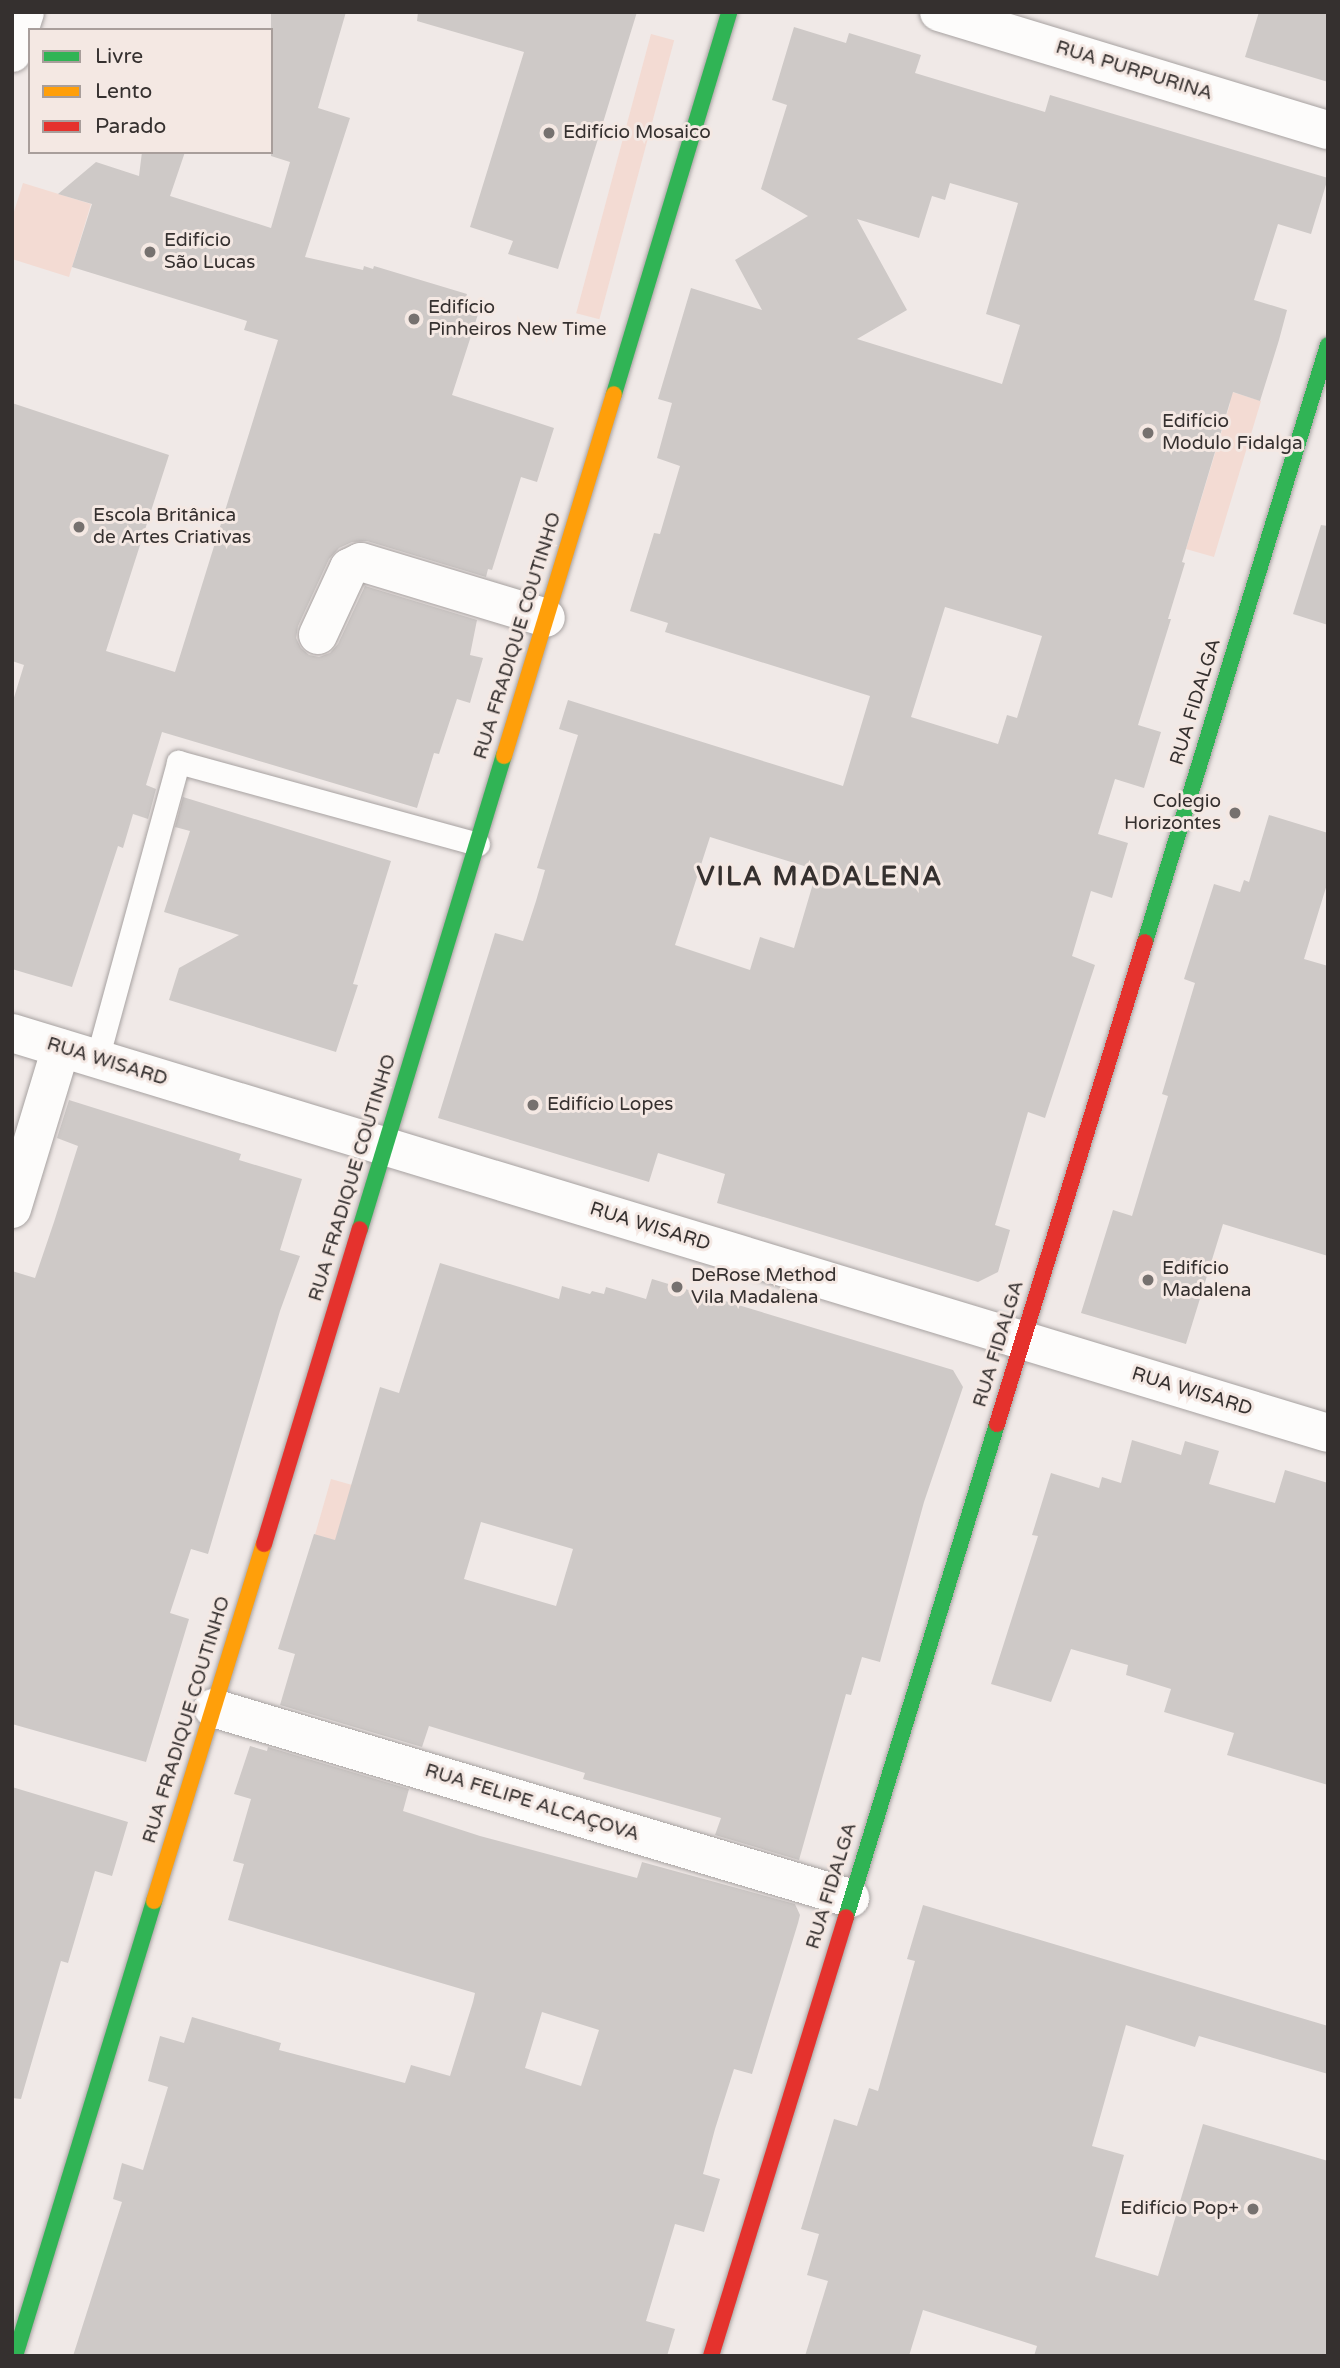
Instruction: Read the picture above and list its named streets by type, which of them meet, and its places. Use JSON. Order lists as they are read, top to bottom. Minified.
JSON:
{"streets":{"street":["RUA PURPURINA","RUA FRADIQUE COUTINHO","RUA FIDALGA","RUA WISARD","RUA FELIPE ALCAÇOVA"]},"crossings":[["RUA FRADIQUE COUTINHO","RUA WISARD"],["RUA FRADIQUE COUTINHO","RUA FELIPE ALCAÇOVA"],["RUA FIDALGA","RUA WISARD"],["RUA FIDALGA","RUA FELIPE ALCAÇOVA"]],"districts":["VILA MADALENA"],"places":["Edifício Mosaico","Edifício São Lucas","Edifício Pinheiros New Time","Edifício Modulo Fidalga","Escola Britânica de Artes Criativas","Colegio Horizontes","Edifício Lopes","Edifício Madalena","DeRose Method Vila Madalena","Edifício Pop+"],"legend":["Livre","Lento","Parado"]}
